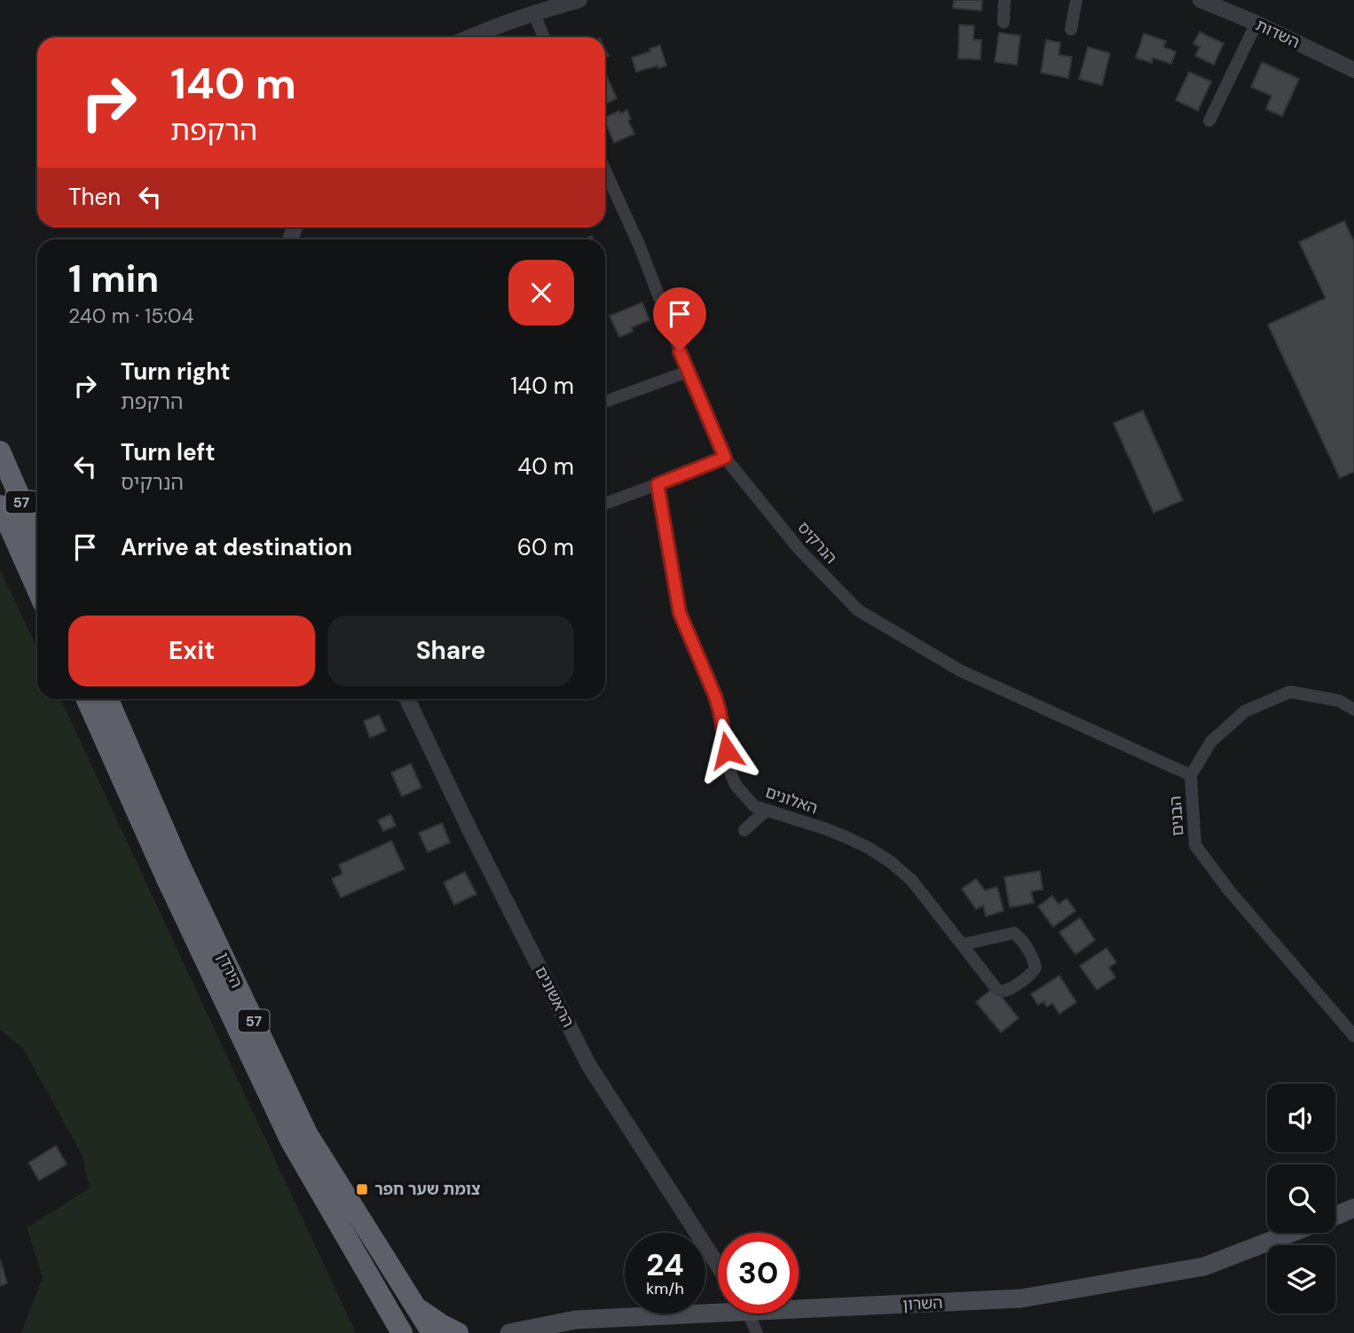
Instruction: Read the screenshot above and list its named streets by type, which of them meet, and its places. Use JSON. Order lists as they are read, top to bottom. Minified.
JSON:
{"streets":{"highway":["57","הירדן"],"main road":["השרון"],"street":["השדות","הנרקיס","האלונים","הבנים","הראשונים"]},"crossings":[["הנרקיס","הבנים"]],"places":{"transit":["צומת שער חפר"]},"page":{"turn":["140 m","הרקפת"],"then":"Then","heading":["1 min","240 m · 15:04"],"list":[{"name":"Turn right","note":"הרקפת","value":"140 m"},{"name":"Turn left","note":"הנרקיס","value":"40 m"},{"name":"Arrive at destination","value":"60 m"}],"buttons":["Exit","Share"],"speed":"24 km/h","limit":"30"}}
